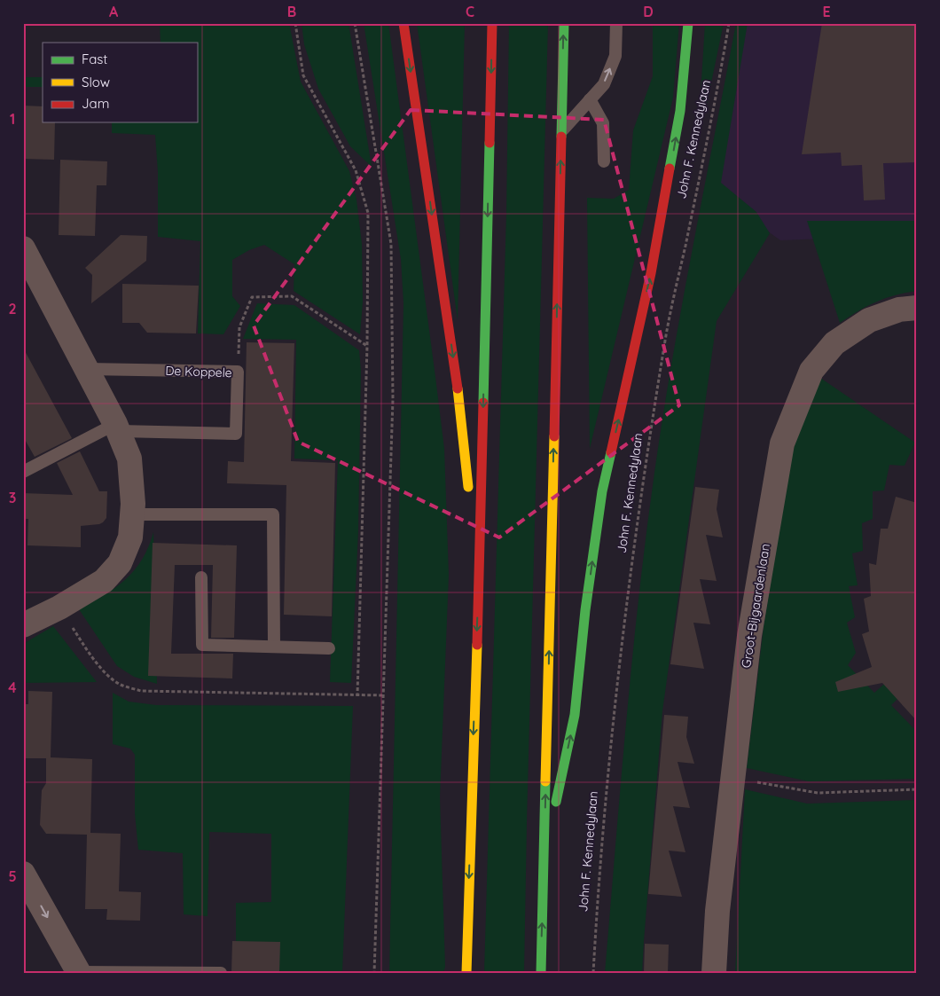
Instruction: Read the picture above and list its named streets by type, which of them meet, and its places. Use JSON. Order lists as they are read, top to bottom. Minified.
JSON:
{"streets":{"street":["Groot-Bijgaardenlaan"],"lane":["De Koppele"],"path":["John F. Kennedylaan"]},"legend":["Fast","Slow","Jam"],"grid":{"columns":["A","B","C","D","E"],"rows":["1","2","3","4","5"]}}
